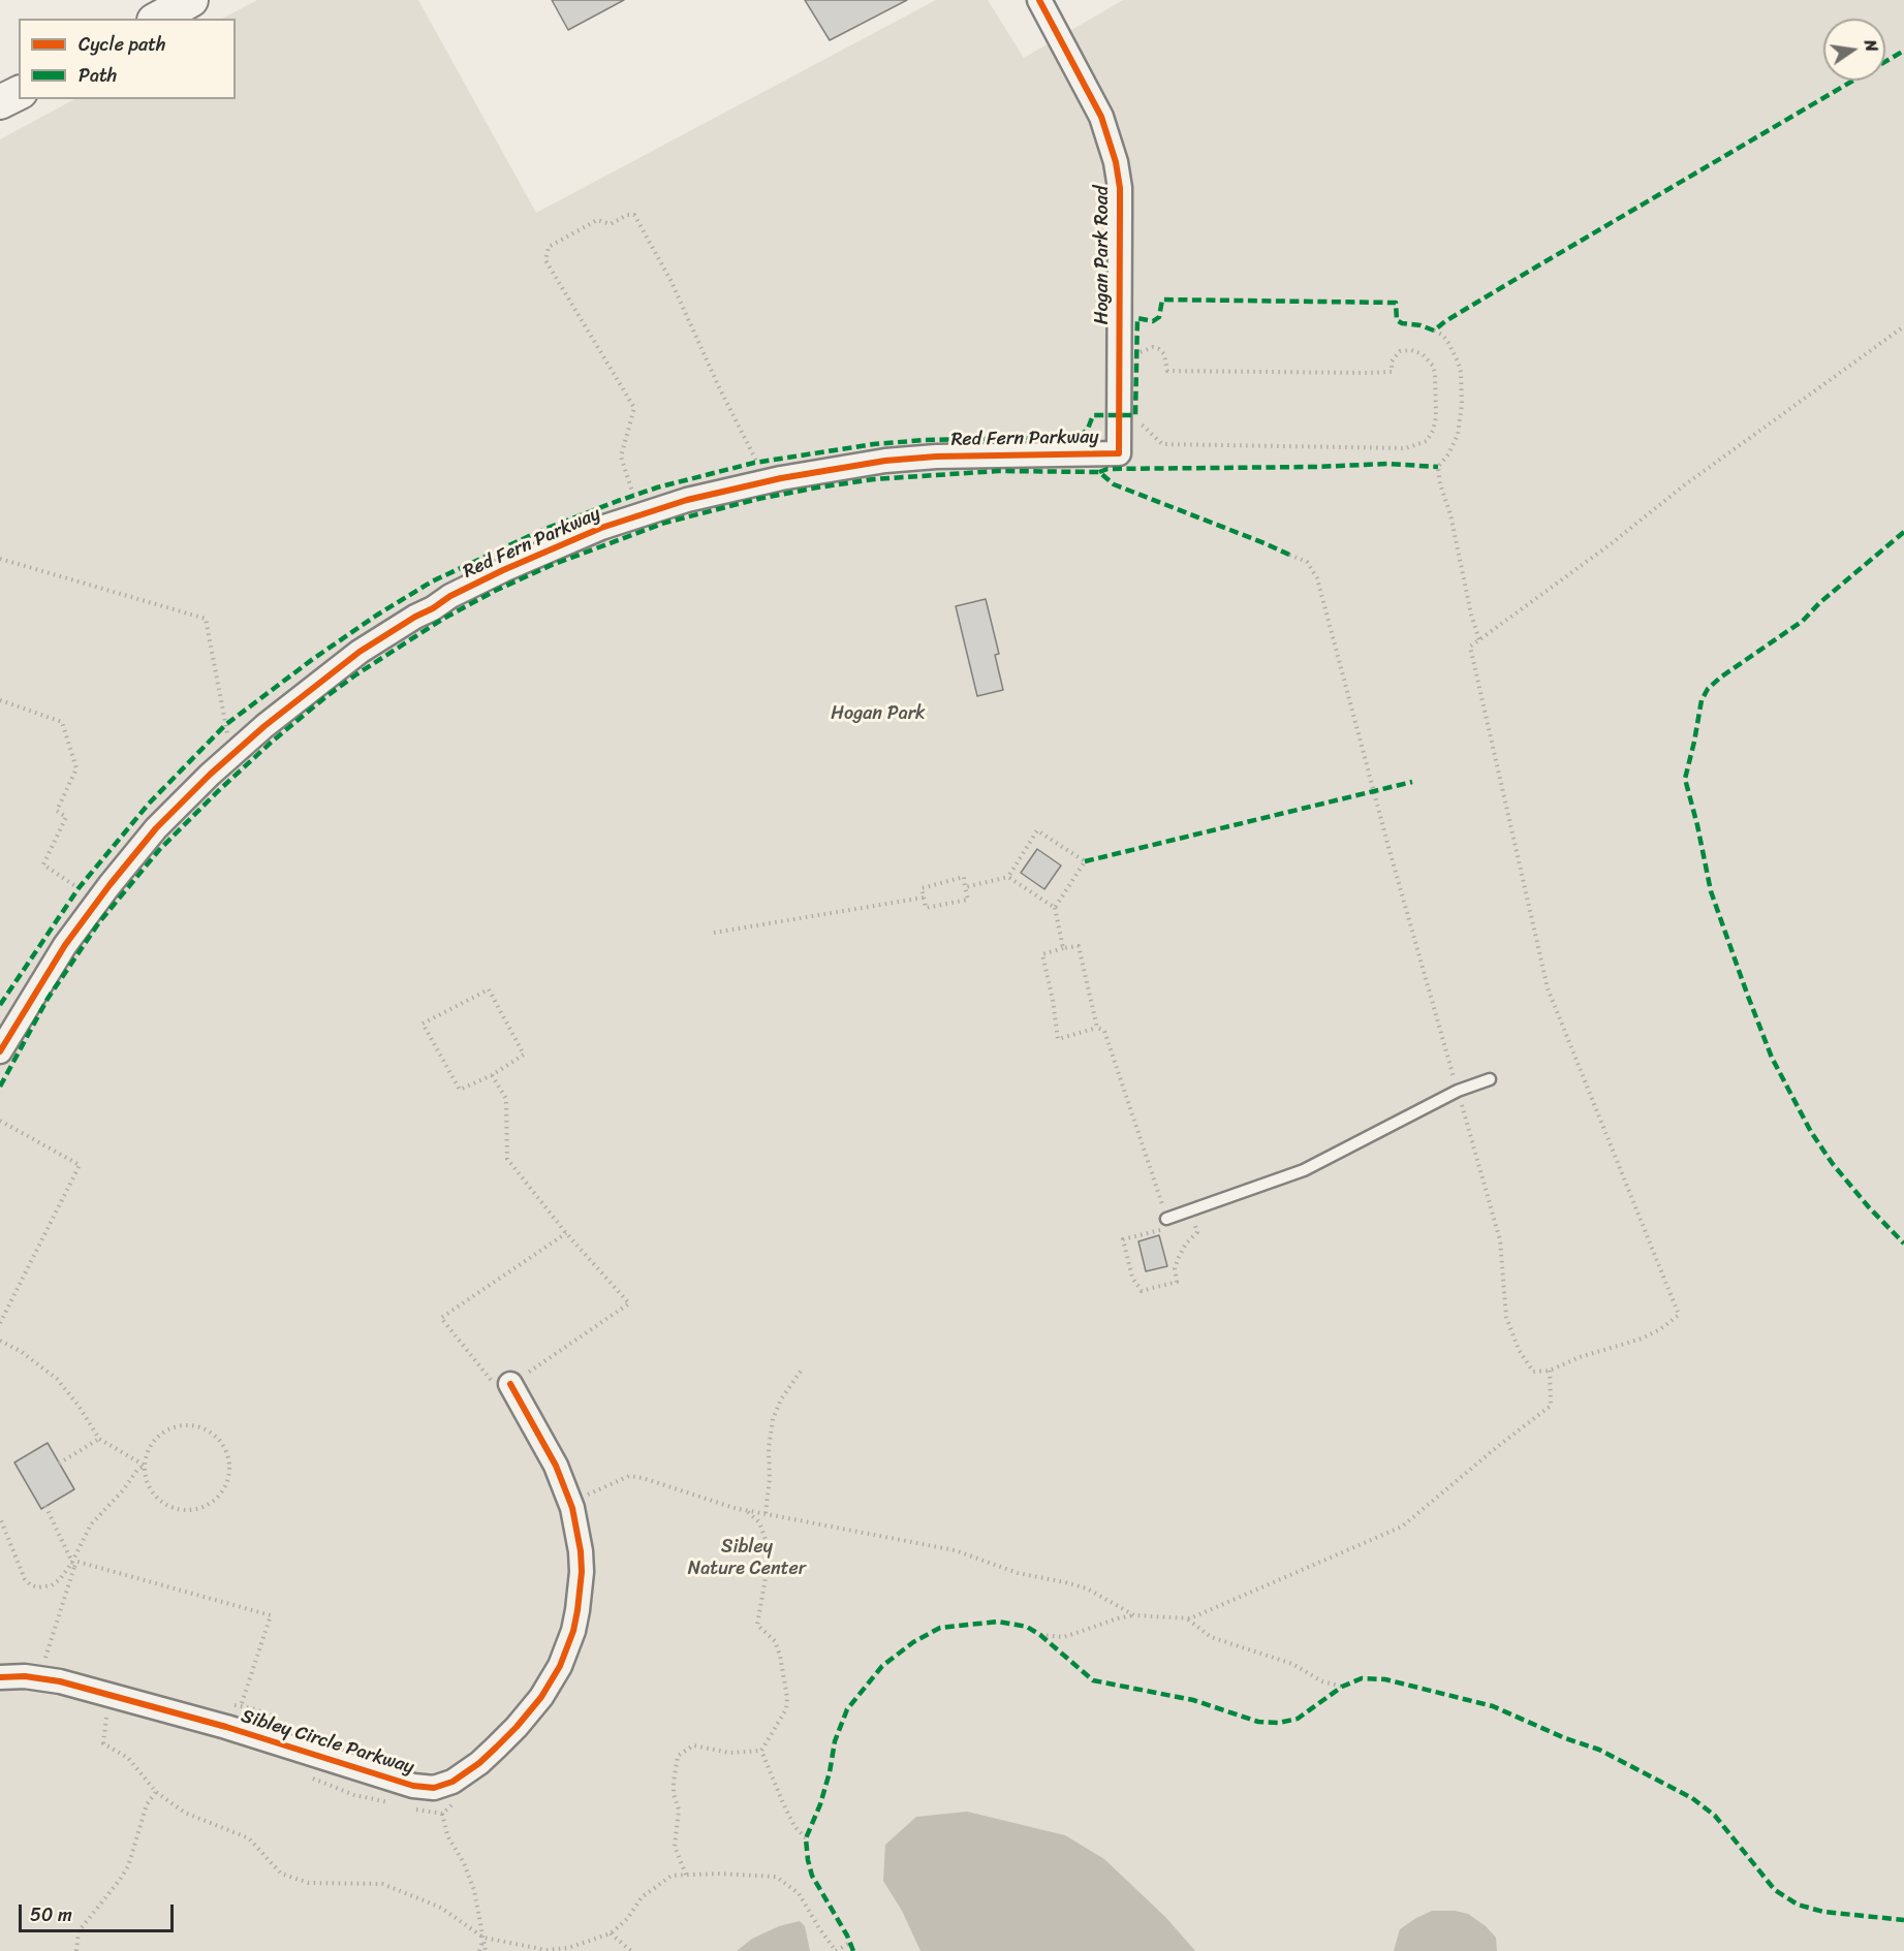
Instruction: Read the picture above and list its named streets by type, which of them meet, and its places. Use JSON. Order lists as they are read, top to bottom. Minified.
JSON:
{"streets":{"street":["Hogan Park Road","Red Fern Parkway","Sibley Circle Parkway"]},"crossings":[["Hogan Park Road","Red Fern Parkway"]],"parks":["Hogan Park","Sibley Nature Center"],"legend":["Cycle path","Path"],"scale_bar":"50 m","north":"right"}
